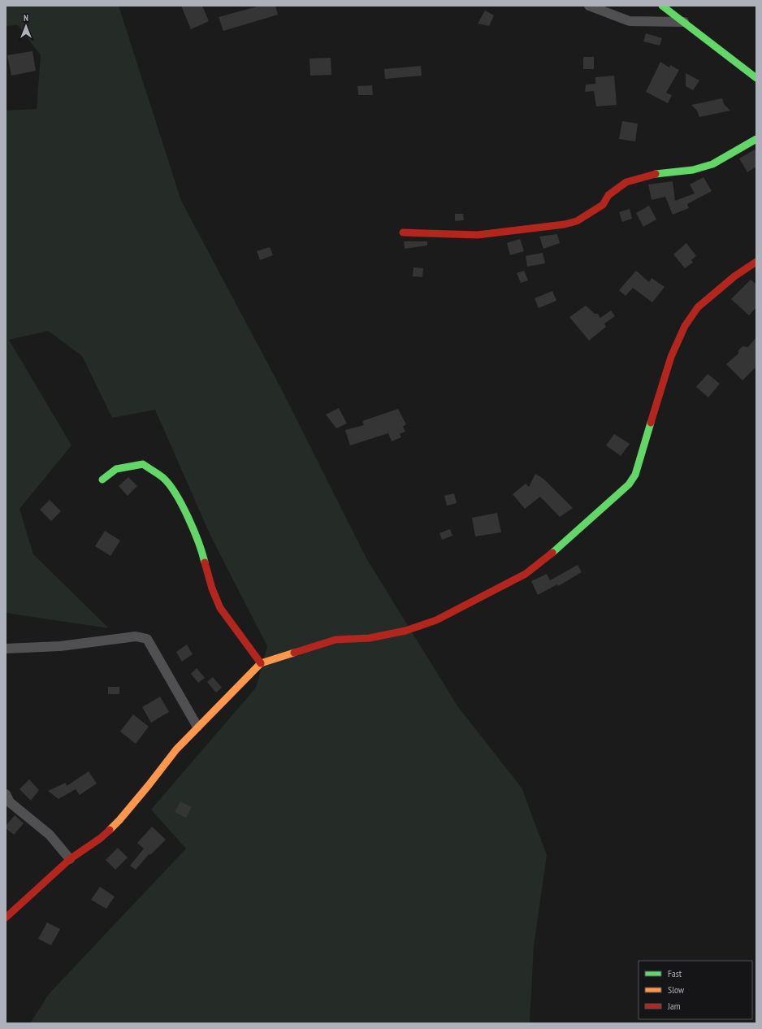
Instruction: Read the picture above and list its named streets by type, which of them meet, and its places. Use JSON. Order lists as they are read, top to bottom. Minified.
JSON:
{"legend":["Fast","Slow","Jam"],"north":"top"}
